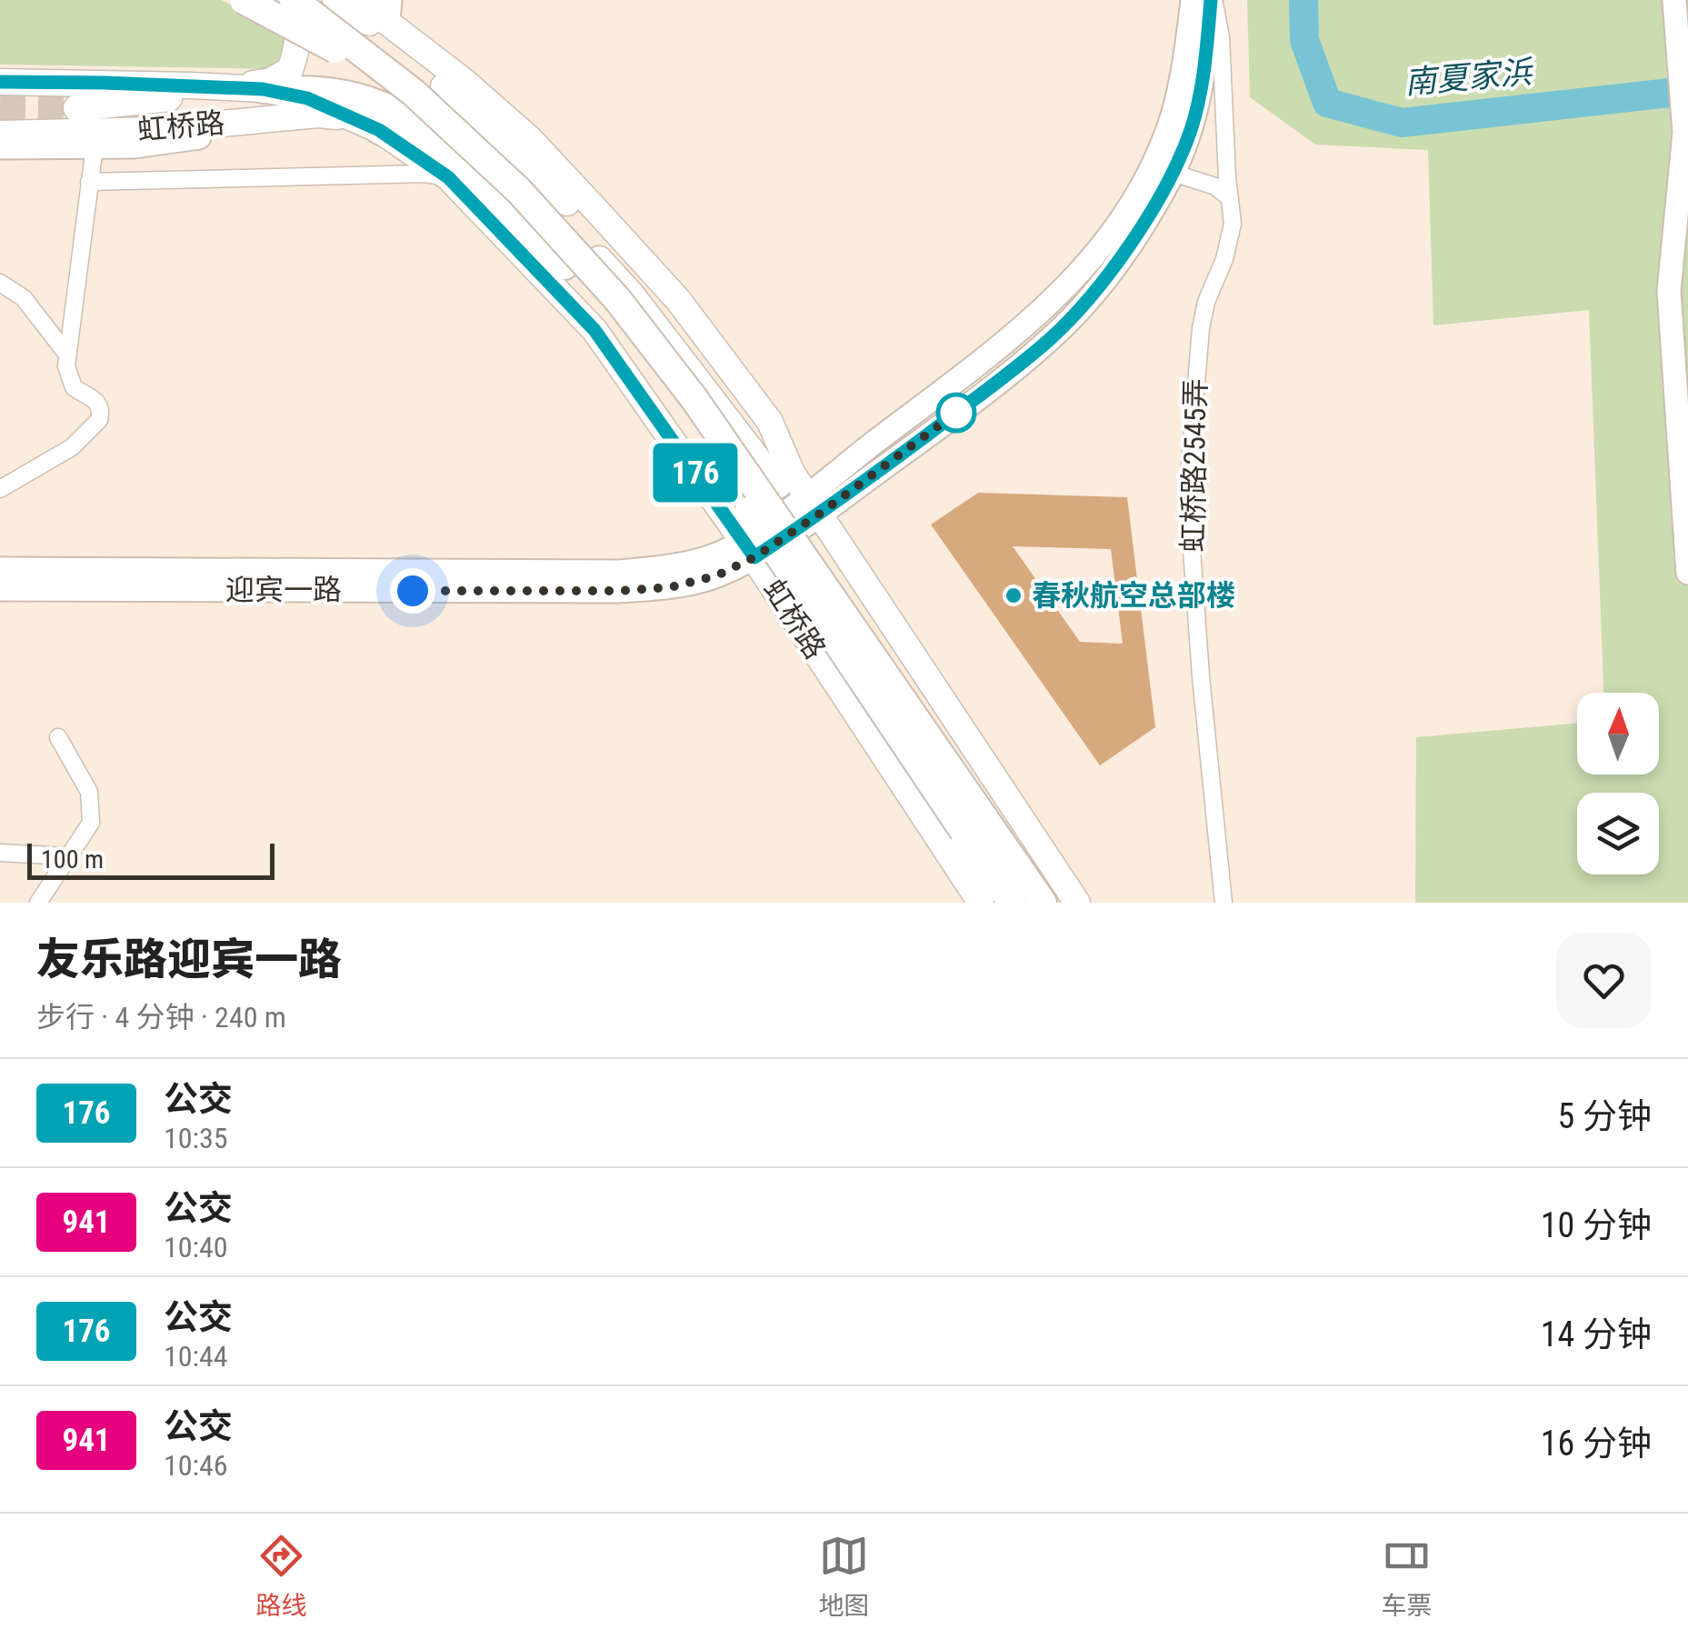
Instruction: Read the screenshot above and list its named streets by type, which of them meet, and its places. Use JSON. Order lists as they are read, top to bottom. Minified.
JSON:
{"streets":{"main road":["虹桥路","迎宾一路"],"street":["虹桥路2545弄"]},"crossings":[["虹桥路","迎宾一路"]],"water":["南夏家浜"],"places":["春秋航空总部楼"],"lines":["bus line 176"],"scale_bar":"100 m","north":"top","page":{"on_map":"176","scale":"100 m","heading":["友乐路迎宾一路","步行 · 4 分钟 · 240 m"],"list":[{"mark":"176","name":"公交","note":"10:35","value":"5 分钟"},{"mark":"941","name":"公交","note":"10:40","value":"10 分钟"},{"mark":"176","name":"公交","note":"10:44","value":"14 分钟"},{"mark":"941","name":"公交","note":"10:46","value":"16 分钟"}],"tabs":["路线","地图","车票"]}}
